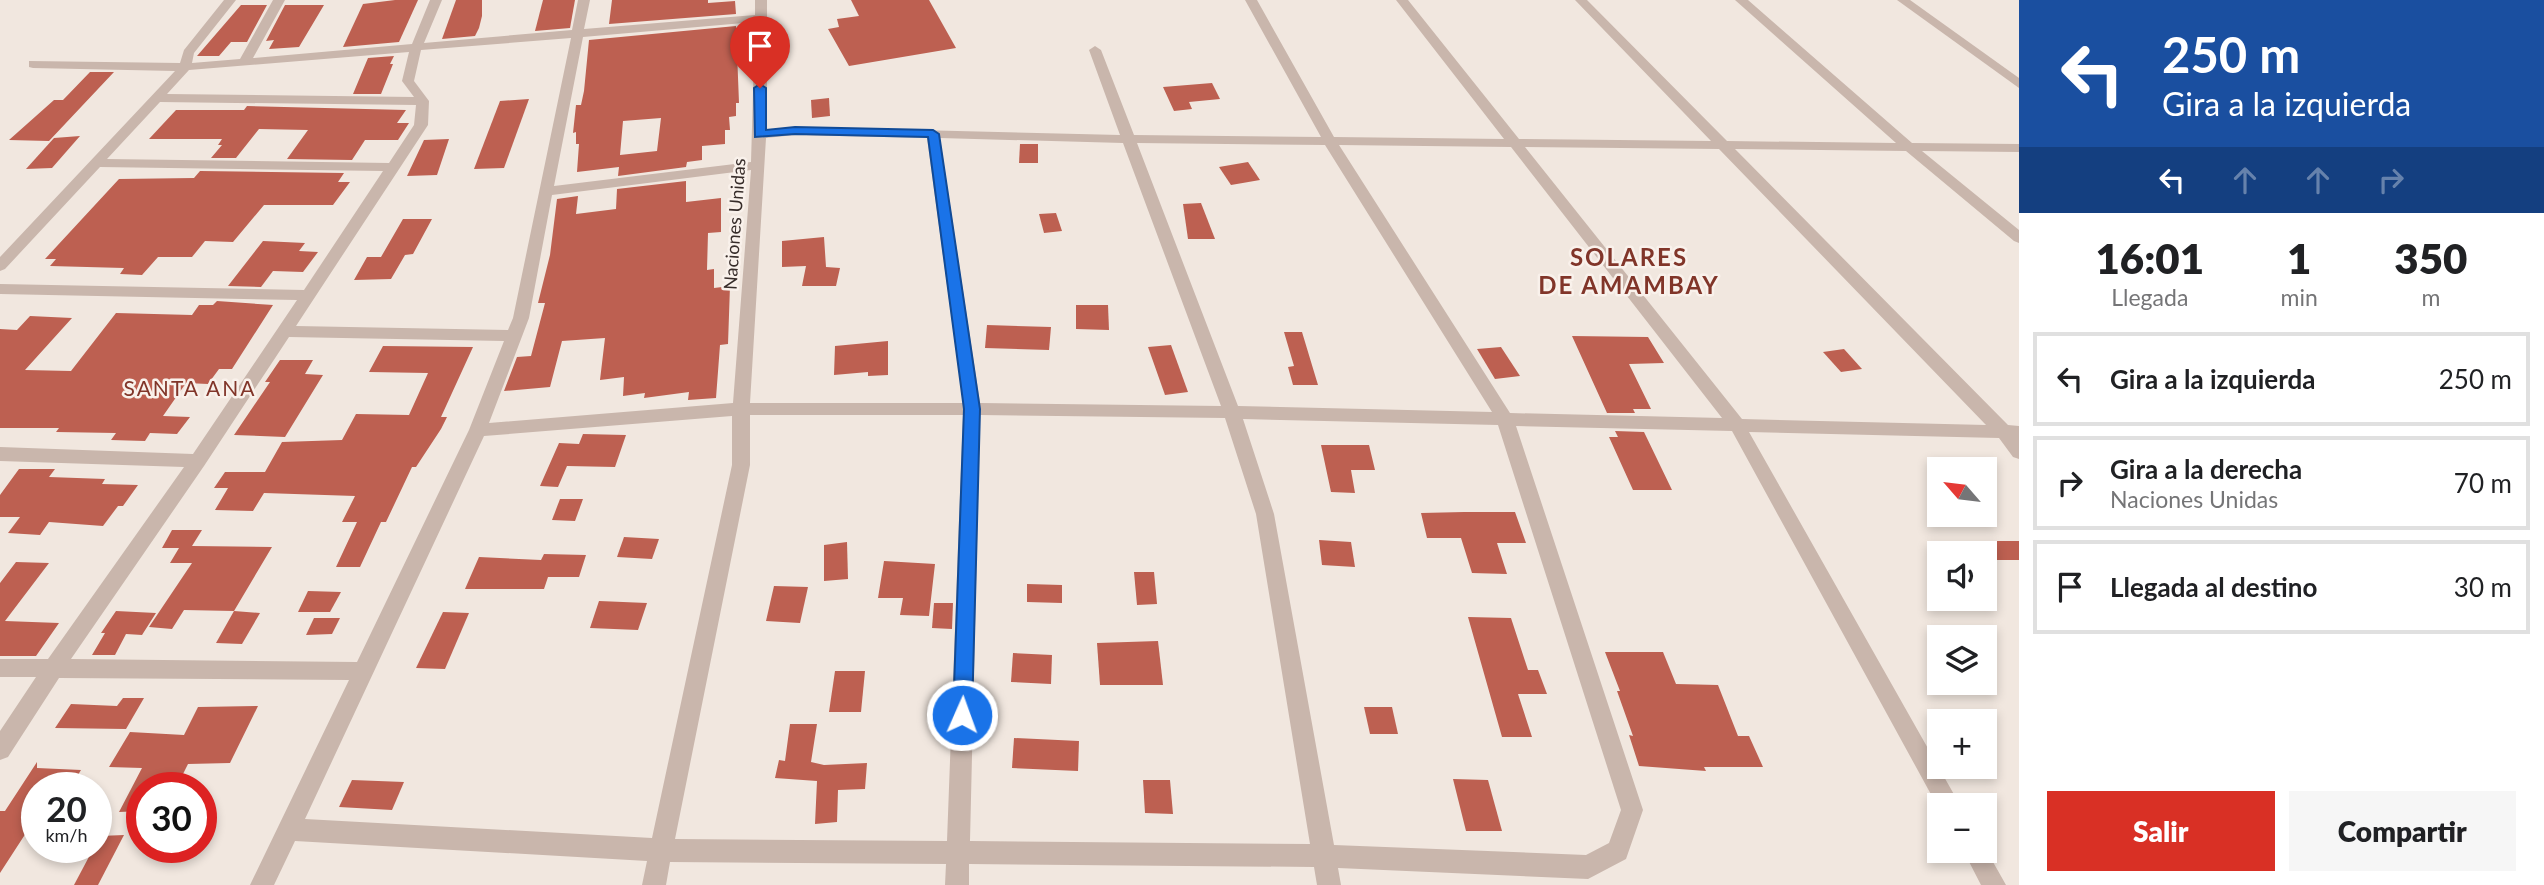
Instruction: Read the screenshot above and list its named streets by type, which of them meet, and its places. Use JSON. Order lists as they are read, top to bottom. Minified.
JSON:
{"streets":{"street":["Naciones Unidas"]},"districts":["SOLARES DE AMAMBAY","SANTA ANA"],"north":"top left","page":{"turn":["250 m","Gira a la izquierda"],"eta":["16:01","Llegada","1","min","350","m"],"list":[{"name":"Gira a la izquierda","value":"250 m"},{"name":"Gira a la derecha","note":"Naciones Unidas","value":"70 m"},{"name":"Llegada al destino","value":"30 m"}],"map_buttons":["+","−"],"speed":"20 km/h","limit":"30","buttons":["Salir","Compartir"]}}
